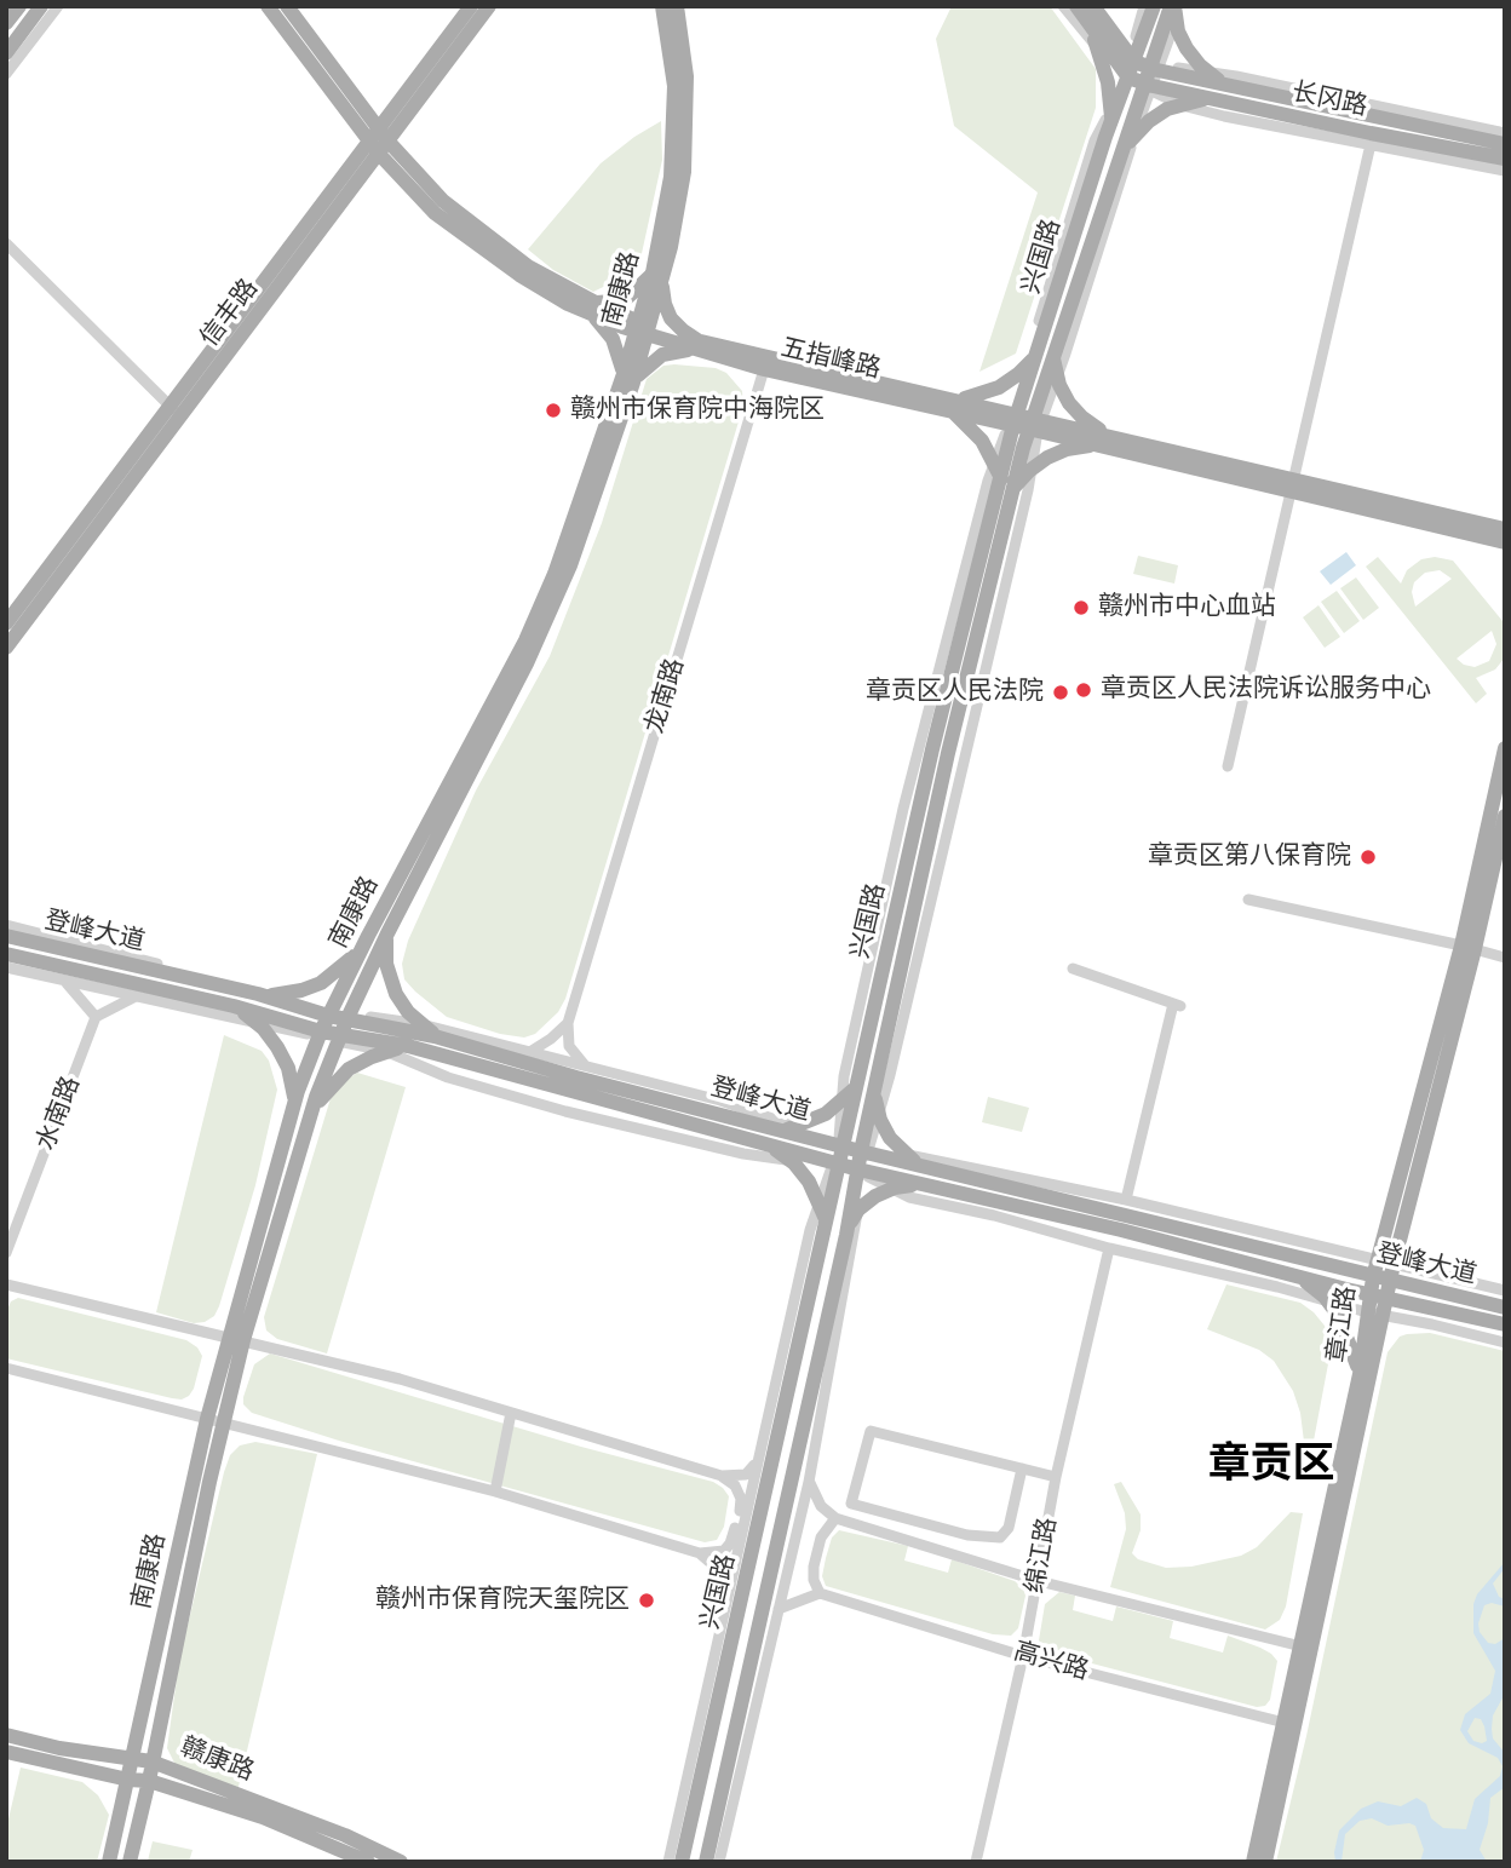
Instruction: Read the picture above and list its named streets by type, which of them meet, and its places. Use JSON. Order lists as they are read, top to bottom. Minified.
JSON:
{"streets":{"main road":["长冈路","兴国路","南康路","信丰路","五指峰路","登峰大道","章江路","赣康路"],"street":["龙南路","水南路","绵江路","高兴路"]},"crossings":[["长冈路","兴国路"],["兴国路","五指峰路"],["兴国路","登峰大道"],["南康路","五指峰路"],["南康路","登峰大道"],["南康路","赣康路"],["信丰路","五指峰路"],["五指峰路","龙南路"],["登峰大道","章江路"],["章江路","高兴路"],["绵江路","高兴路"]],"districts":["章贡区"],"places":["赣州市保育院中海院区","赣州市中心血站","章贡区人民法院诉讼服务中心","章贡区人民法院","章贡区第八保育院","赣州市保育院天玺院区"]}
